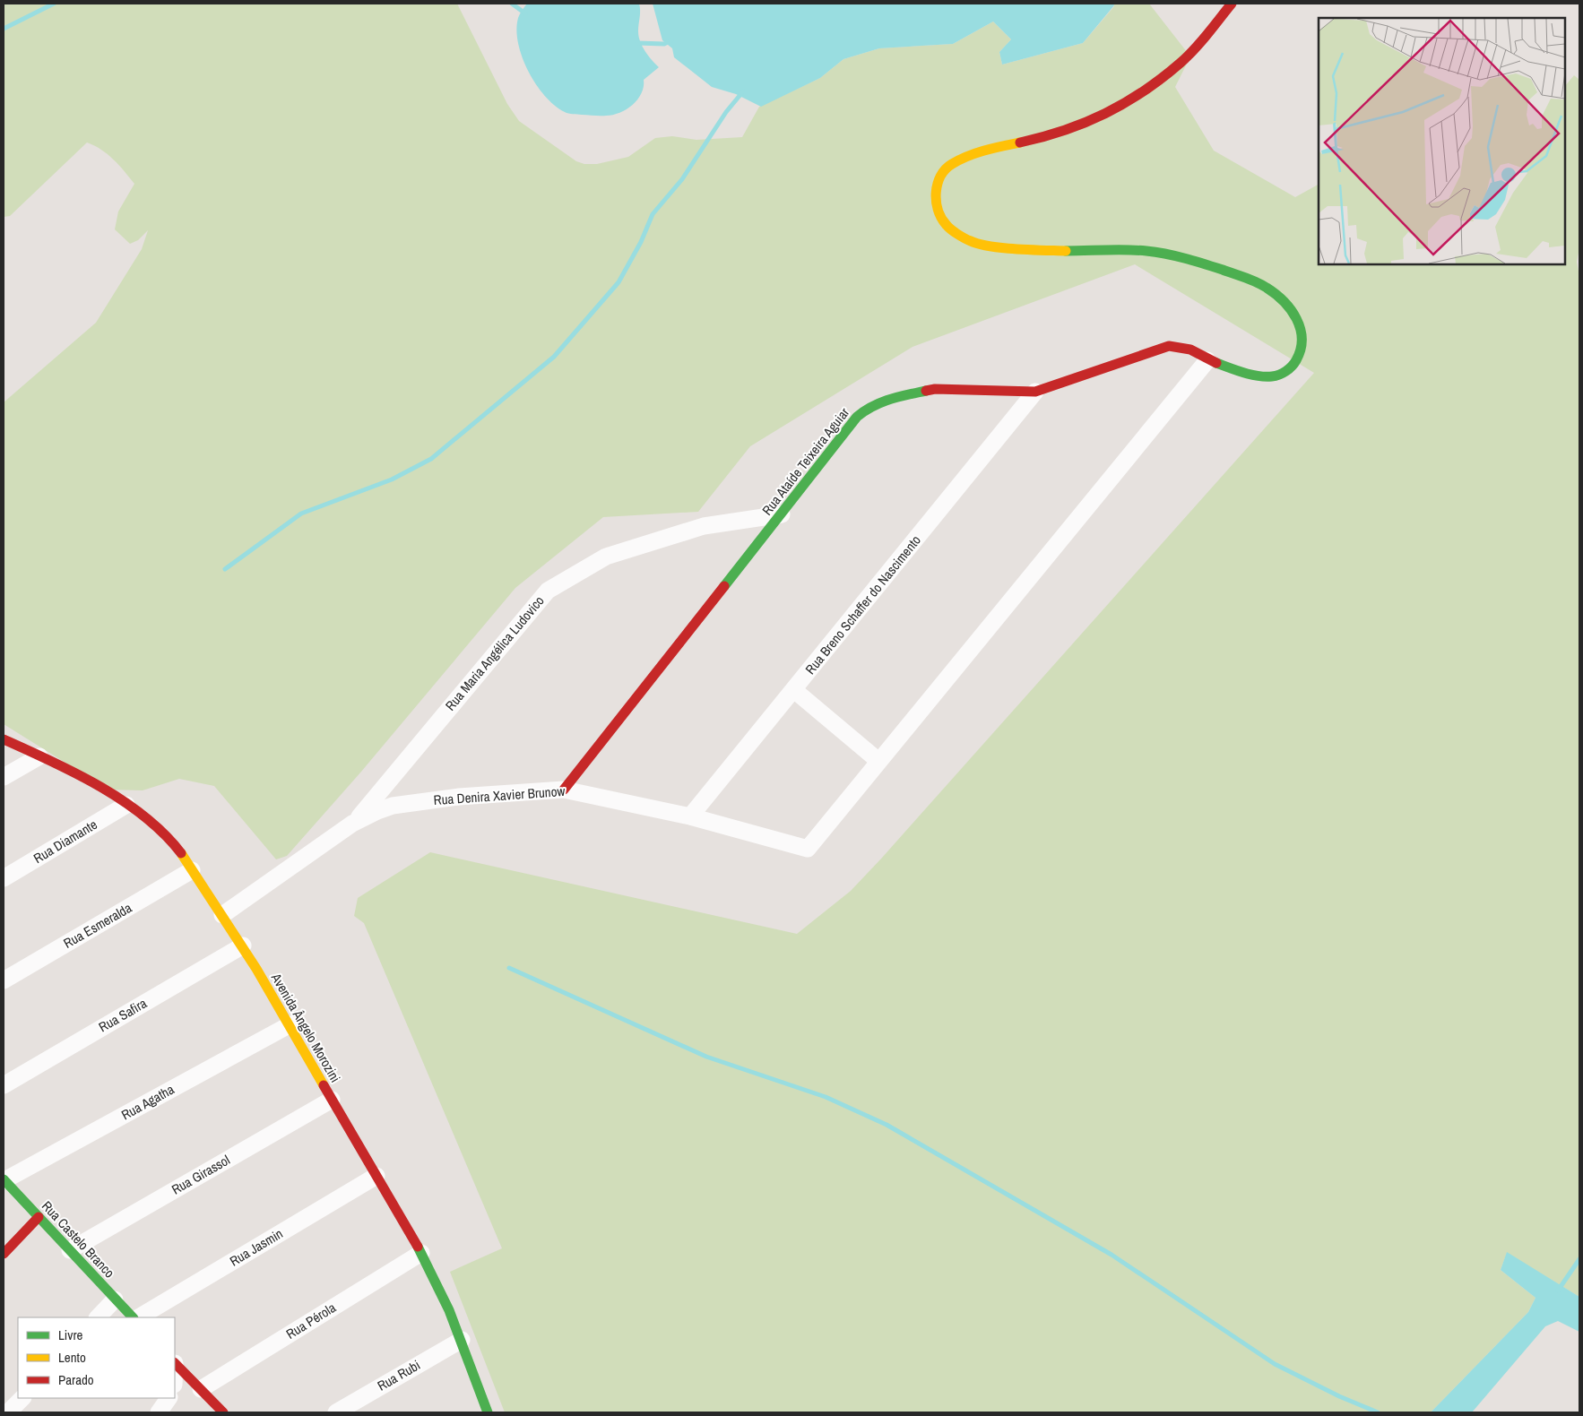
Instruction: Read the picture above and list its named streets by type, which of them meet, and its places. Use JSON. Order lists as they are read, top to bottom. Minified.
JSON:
{"streets":{"street":["Rua Ataíde Teixeira Aguiar","Rua Breno Schaffer do Nascimento","Rua Maria Angélica Ludovico","Rua Denira Xavier Brunow","Rua Diamante","Rua Esmeralda","Rua Safira","Avenida Ângelo Morozini","Rua Agatha","Rua Girassol","Rua Castelo Branco","Rua Jasmin","Rua Pérola","Rua Rubi"]},"crossings":[["Rua Ataíde Teixeira Aguiar","Rua Breno Schaffer do Nascimento"],["Rua Ataíde Teixeira Aguiar","Rua Maria Angélica Ludovico"],["Rua Ataíde Teixeira Aguiar","Rua Denira Xavier Brunow"],["Rua Breno Schaffer do Nascimento","Rua Denira Xavier Brunow"],["Rua Maria Angélica Ludovico","Rua Denira Xavier Brunow"],["Rua Denira Xavier Brunow","Avenida Ângelo Morozini"],["Rua Diamante","Avenida Ângelo Morozini"],["Rua Esmeralda","Avenida Ângelo Morozini"],["Rua Safira","Avenida Ângelo Morozini"],["Avenida Ângelo Morozini","Rua Agatha"],["Avenida Ângelo Morozini","Rua Girassol"],["Avenida Ângelo Morozini","Rua Jasmin"],["Avenida Ângelo Morozini","Rua Pérola"],["Avenida Ângelo Morozini","Rua Rubi"],["Rua Agatha","Rua Castelo Branco"],["Rua Girassol","Rua Castelo Branco"]],"legend":["Livre","Lento","Parado"]}
